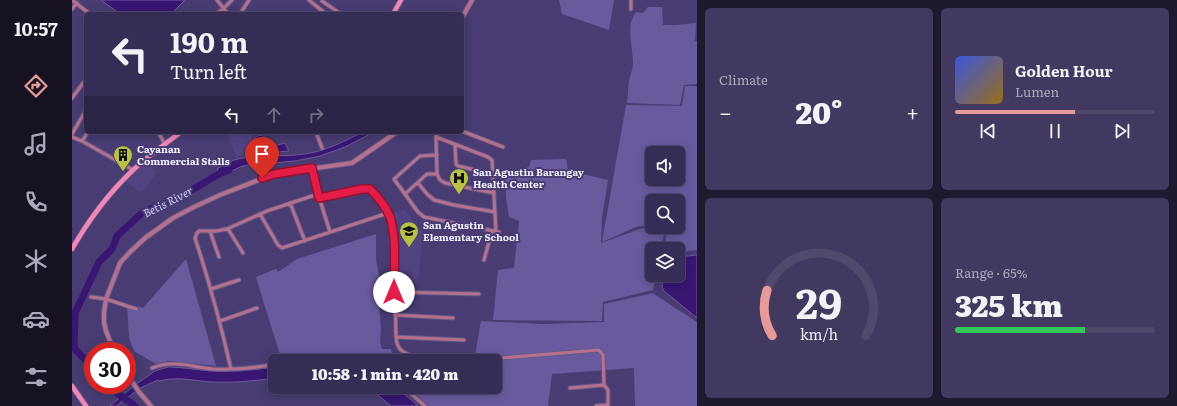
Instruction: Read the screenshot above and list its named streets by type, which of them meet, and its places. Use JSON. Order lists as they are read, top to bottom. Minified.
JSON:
{"water":["Betis River"],"places":{"building":["Cayanan Commercial Stalls"],"hospital":["San Agustin Barangay Health Center"],"school or university":["San Agustin Elementary School"]},"page":{"tabs":"10:57","tile":["Climate",["Range · 65%","325 km"]],"turn":["190 m","Turn left"],"song":["Golden Hour","Lumen"],"heat":["−","20°","+"],"limit":"30","trip":"10:58 · 1 min · 420 m","gauge":["29","km/h"]}}
